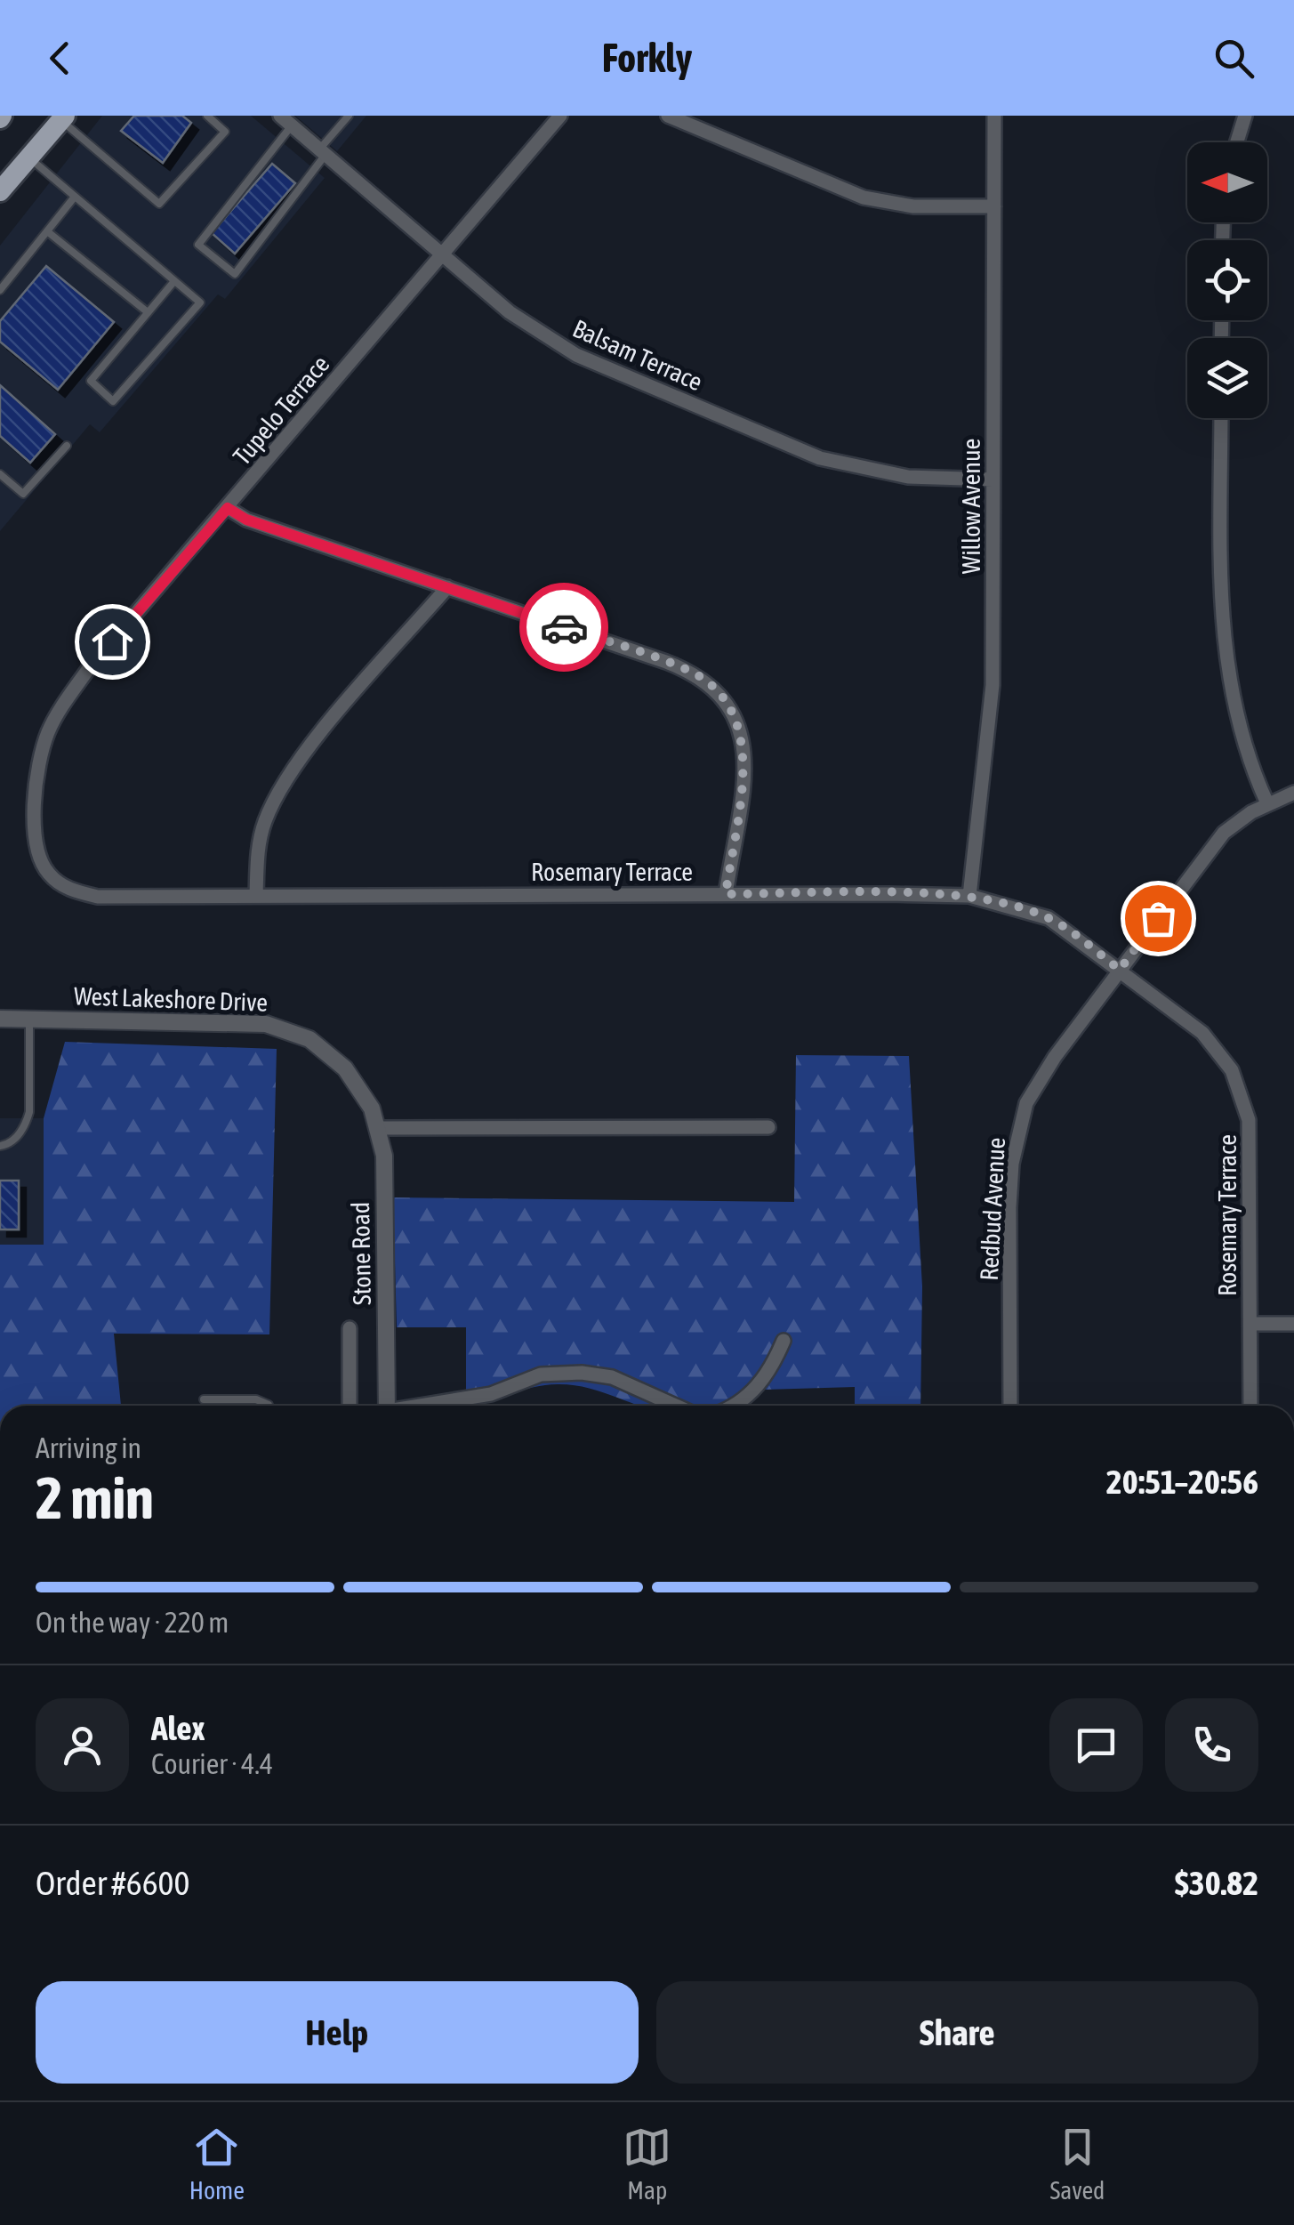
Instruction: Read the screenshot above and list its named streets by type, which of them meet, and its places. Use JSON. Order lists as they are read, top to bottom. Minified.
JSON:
{"streets":{"street":["Balsam Terrace","Tupelo Terrace","Willow Avenue","Rosemary Terrace","West Lakeshore Drive","Redbud Avenue","Stone Road"]},"crossings":[["Balsam Terrace","Tupelo Terrace"],["Balsam Terrace","Willow Avenue"],["Tupelo Terrace","Rosemary Terrace"],["Willow Avenue","Rosemary Terrace"],["Rosemary Terrace","Redbud Avenue"],["West Lakeshore Drive","Stone Road"]],"north":"left","page":{"header":"Forkly","heading":["2 min","Arriving in","20:51–20:56"],"panel":["Alex","Courier · 4.4","Order #6600","$30.82"],"bar":"On the way · 220 m","buttons":["Help","Share"],"tabs":["Home","Map","Saved"]}}
